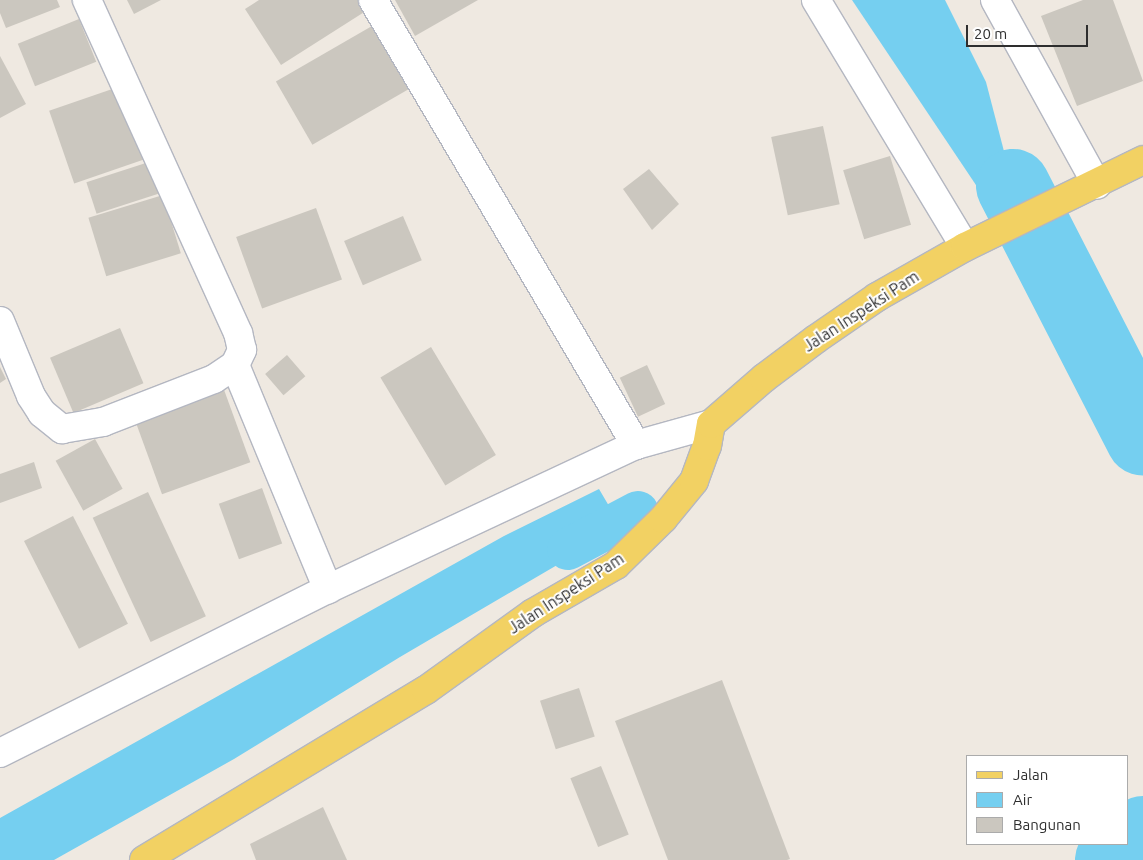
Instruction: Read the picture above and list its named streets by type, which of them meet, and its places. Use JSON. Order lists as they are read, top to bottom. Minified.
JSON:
{"streets":{"main road":["Jalan Inspeksi Pam"]},"legend":["Jalan","Air","Bangunan"],"scale_bar":"20 m"}
